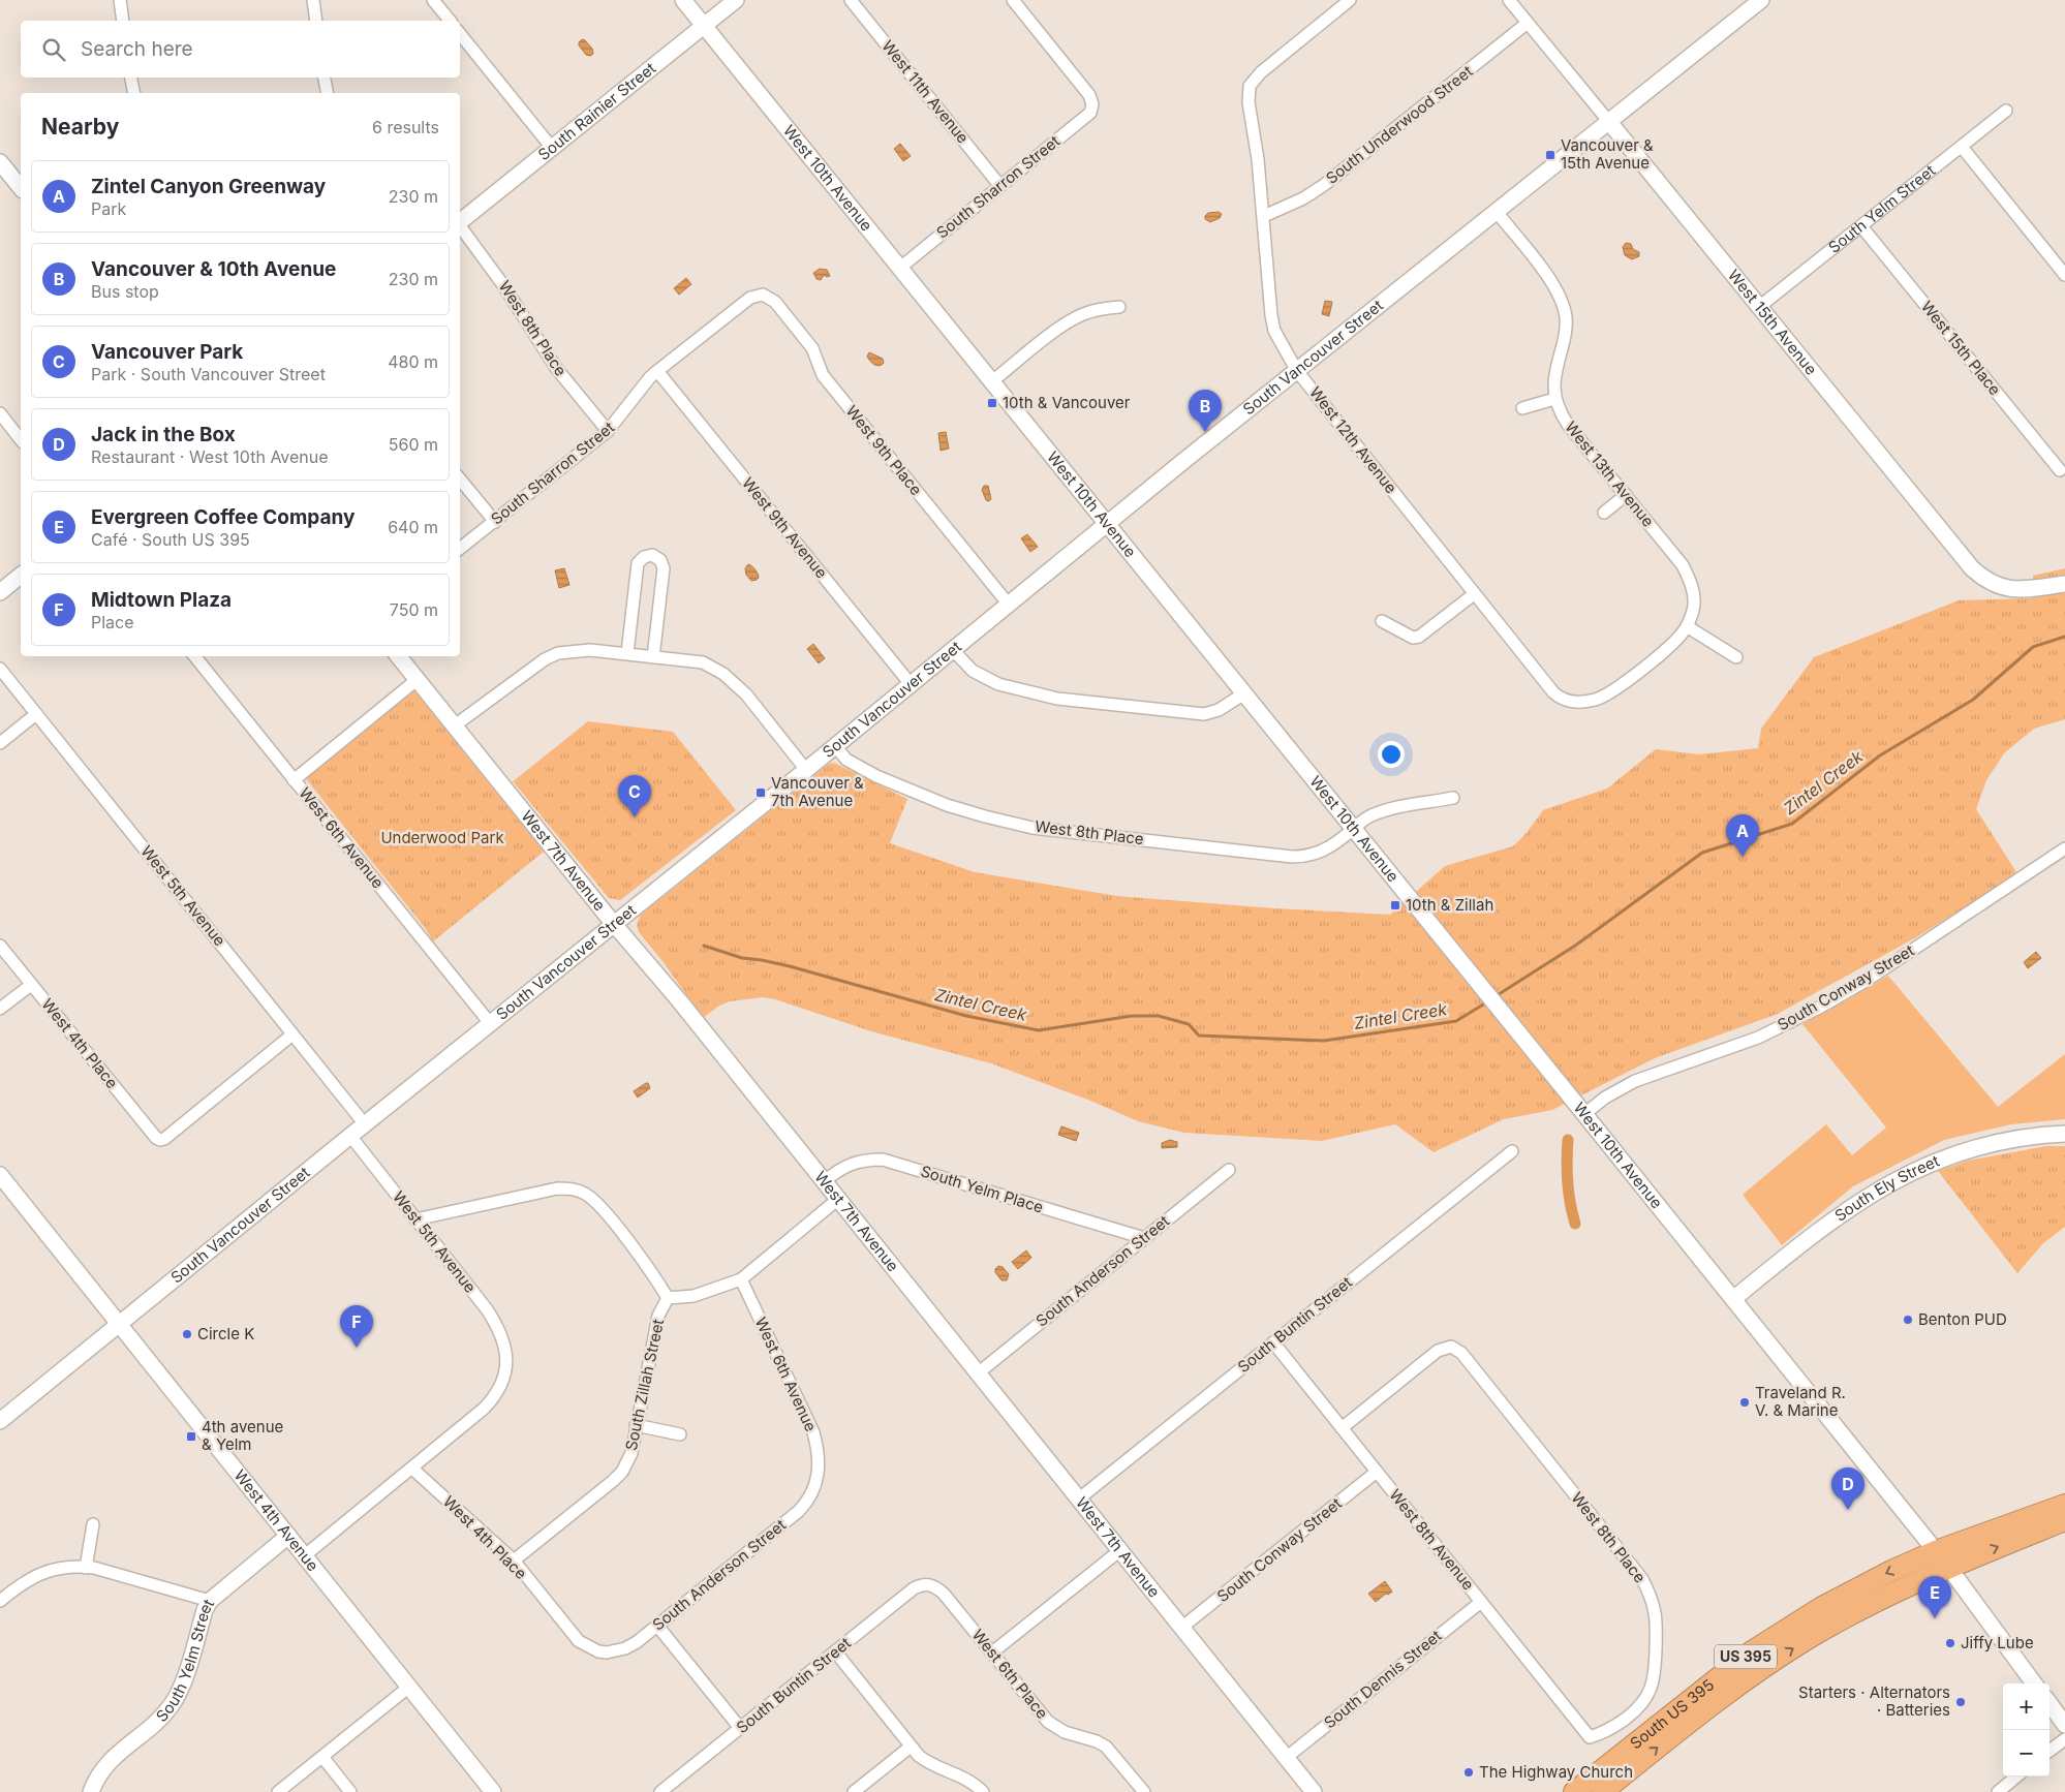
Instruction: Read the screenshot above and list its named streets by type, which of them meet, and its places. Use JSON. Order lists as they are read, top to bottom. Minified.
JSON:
{"streets":{"highway":["US 395","South US 395"],"street":["West 11th Avenue","South Rainier Street","South Underwood Street","West 10th Avenue","South Sharron Street","South Yelm Street","West 15th Avenue","West 8th Place","West 15th Place","South Vancouver Street","West 12th Avenue","West 9th Place","West 13th Avenue","West 9th Avenue","West 6th Avenue","West 7th Avenue","West 5th Avenue","South Conway Street","West 4th Place","South Yelm Place","South Ely Street","South Anderson Street","South Buntin Street","South Zillah Street","West 4th Avenue","West 8th Avenue","West 6th Place","South Dennis Street"]},"crossings":[["West 11th Avenue","South Sharron Street"],["South Rainier Street","West 10th Avenue"],["South Underwood Street","West 15th Avenue"],["South Underwood Street","West 12th Avenue"],["West 10th Avenue","South Sharron Street"],["West 10th Avenue","West 8th Place"],["West 10th Avenue","South Vancouver Street"],["West 10th Avenue","South Conway Street"],["West 10th Avenue","South Ely Street"],["West 10th Avenue","US 395"],["West 10th Avenue","South US 395"],["South Sharron Street","West 8th Place"],["South Sharron Street","West 9th Place"],["South Sharron Street","West 9th Avenue"],["South Yelm Street","West 15th Avenue"],["South Yelm Street","West 15th Place"],["South Yelm Street","West 4th Avenue"],["West 15th Avenue","South Vancouver Street"],["West 8th Place","South Vancouver Street"],["West 8th Place","West 8th Avenue"],["South Vancouver Street","West 12th Avenue"],["South Vancouver Street","West 9th Place"],["South Vancouver Street","West 9th Avenue"],["South Vancouver Street","West 6th Avenue"],["South Vancouver Street","West 7th Avenue"],["South Vancouver Street","West 5th Avenue"],["South Vancouver Street","West 4th Avenue"],["West 12th Avenue","West 13th Avenue"],["West 6th Avenue","South Anderson Street"],["West 6th Avenue","South Zillah Street"],["West 7th Avenue","South Conway Street"],["West 7th Avenue","South Yelm Place"],["West 7th Avenue","South Anderson Street"],["West 7th Avenue","South Buntin Street"],["West 7th Avenue","South Zillah Street"],["West 7th Avenue","South Dennis Street"],["West 5th Avenue","West 4th Place"],["South Conway Street","West 8th Avenue"],["West 4th Place","South Anderson Street"],["West 4th Place","South Zillah Street"],["South Yelm Place","South Anderson Street"],["South Buntin Street","West 8th Avenue"],["South Buntin Street","West 6th Place"],["West 8th Avenue","South Dennis Street"],["US 395","South US 395"]],"water":["Zintel Creek"],"parks":["Underwood Park"],"places":{"transit":["Vancouver & 15th Avenue","10th & Vancouver","Vancouver & 7th Avenue","10th & Zillah","4th avenue & Yelm"],"other":["Benton PUD","Circle K","Traveland R. V. & Marine","Jiffy Lube","Starters · Alternators · Batteries","The Highway Church"]},"page":{"search":"Search here","heading":["Nearby","6 results"],"list":[{"mark":"A","name":"Zintel Canyon Greenway","note":"Park","value":"230 m"},{"mark":"B","name":"Vancouver & 10th Avenue","note":"Bus stop","value":"230 m"},{"mark":"C","name":"Vancouver Park","note":"Park · South Vancouver Street","value":"480 m"},{"mark":"D","name":"Jack in the Box","note":"Restaurant · West 10th Avenue","value":"560 m"},{"mark":"E","name":"Evergreen Coffee Company","note":"Café · South US 395","value":"640 m"},{"mark":"F","name":"Midtown Plaza","note":"Place","value":"750 m"}],"pins":["B","C","A","F","D","E"],"map_buttons":["+","−"]}}
